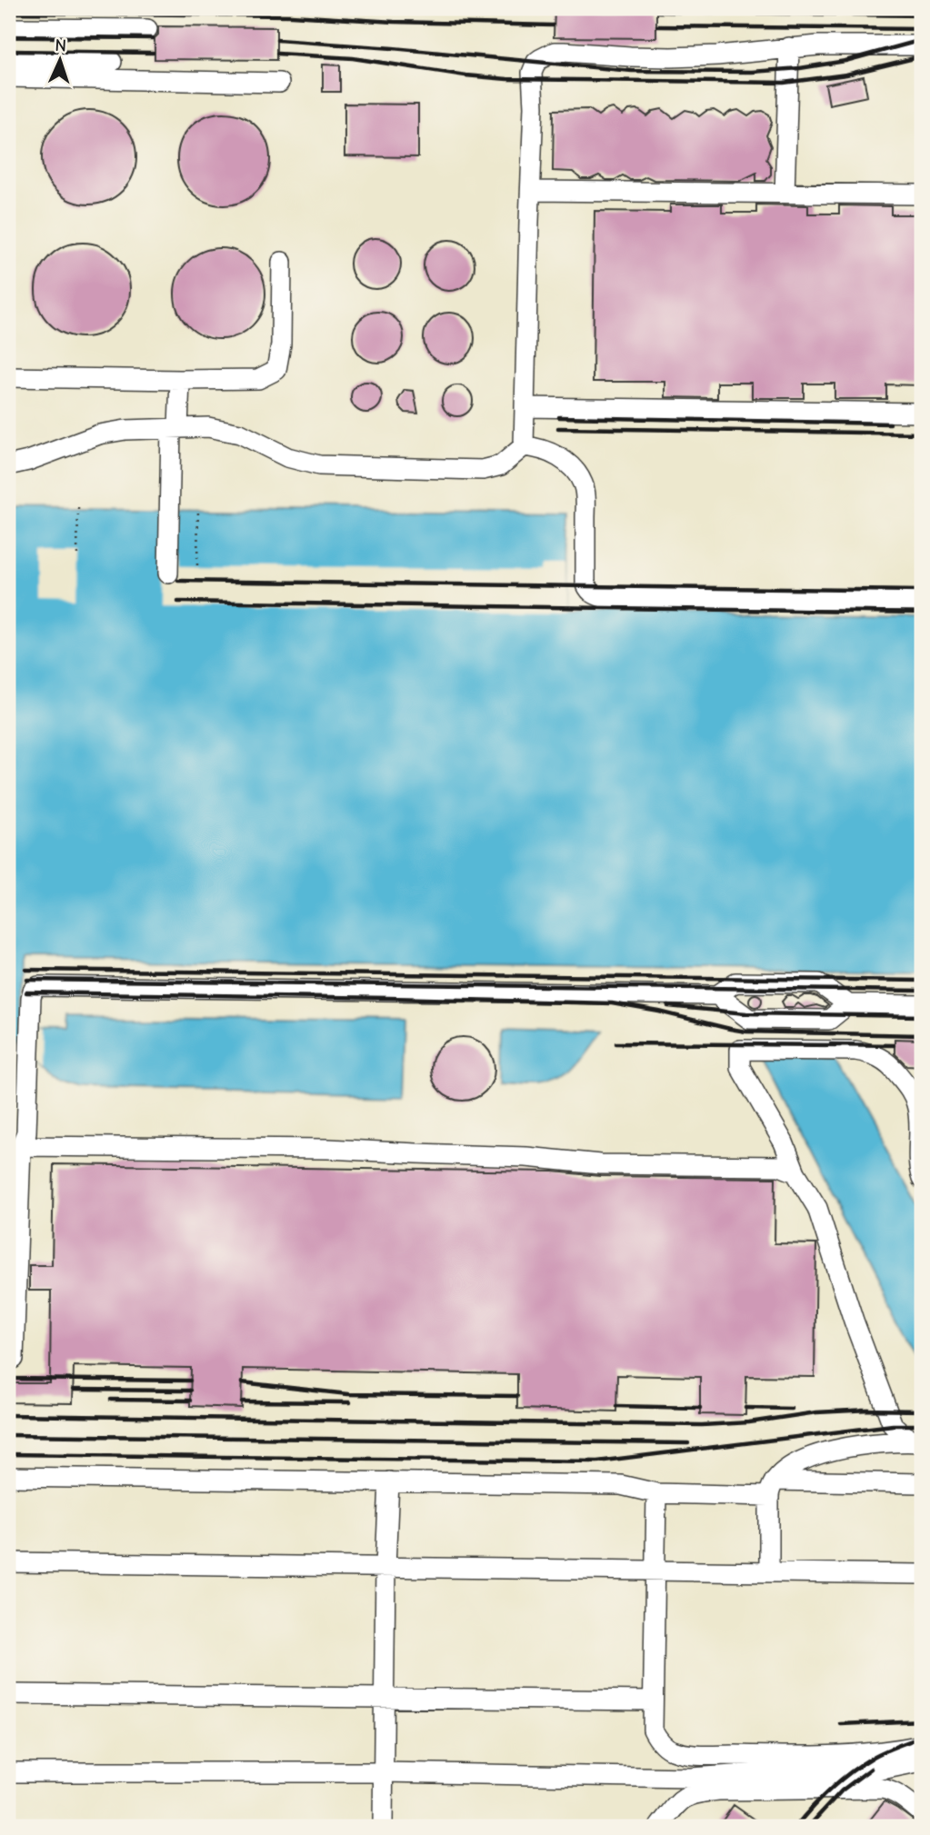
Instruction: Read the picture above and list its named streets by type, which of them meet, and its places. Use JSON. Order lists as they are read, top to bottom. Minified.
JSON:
{"north":"top"}
